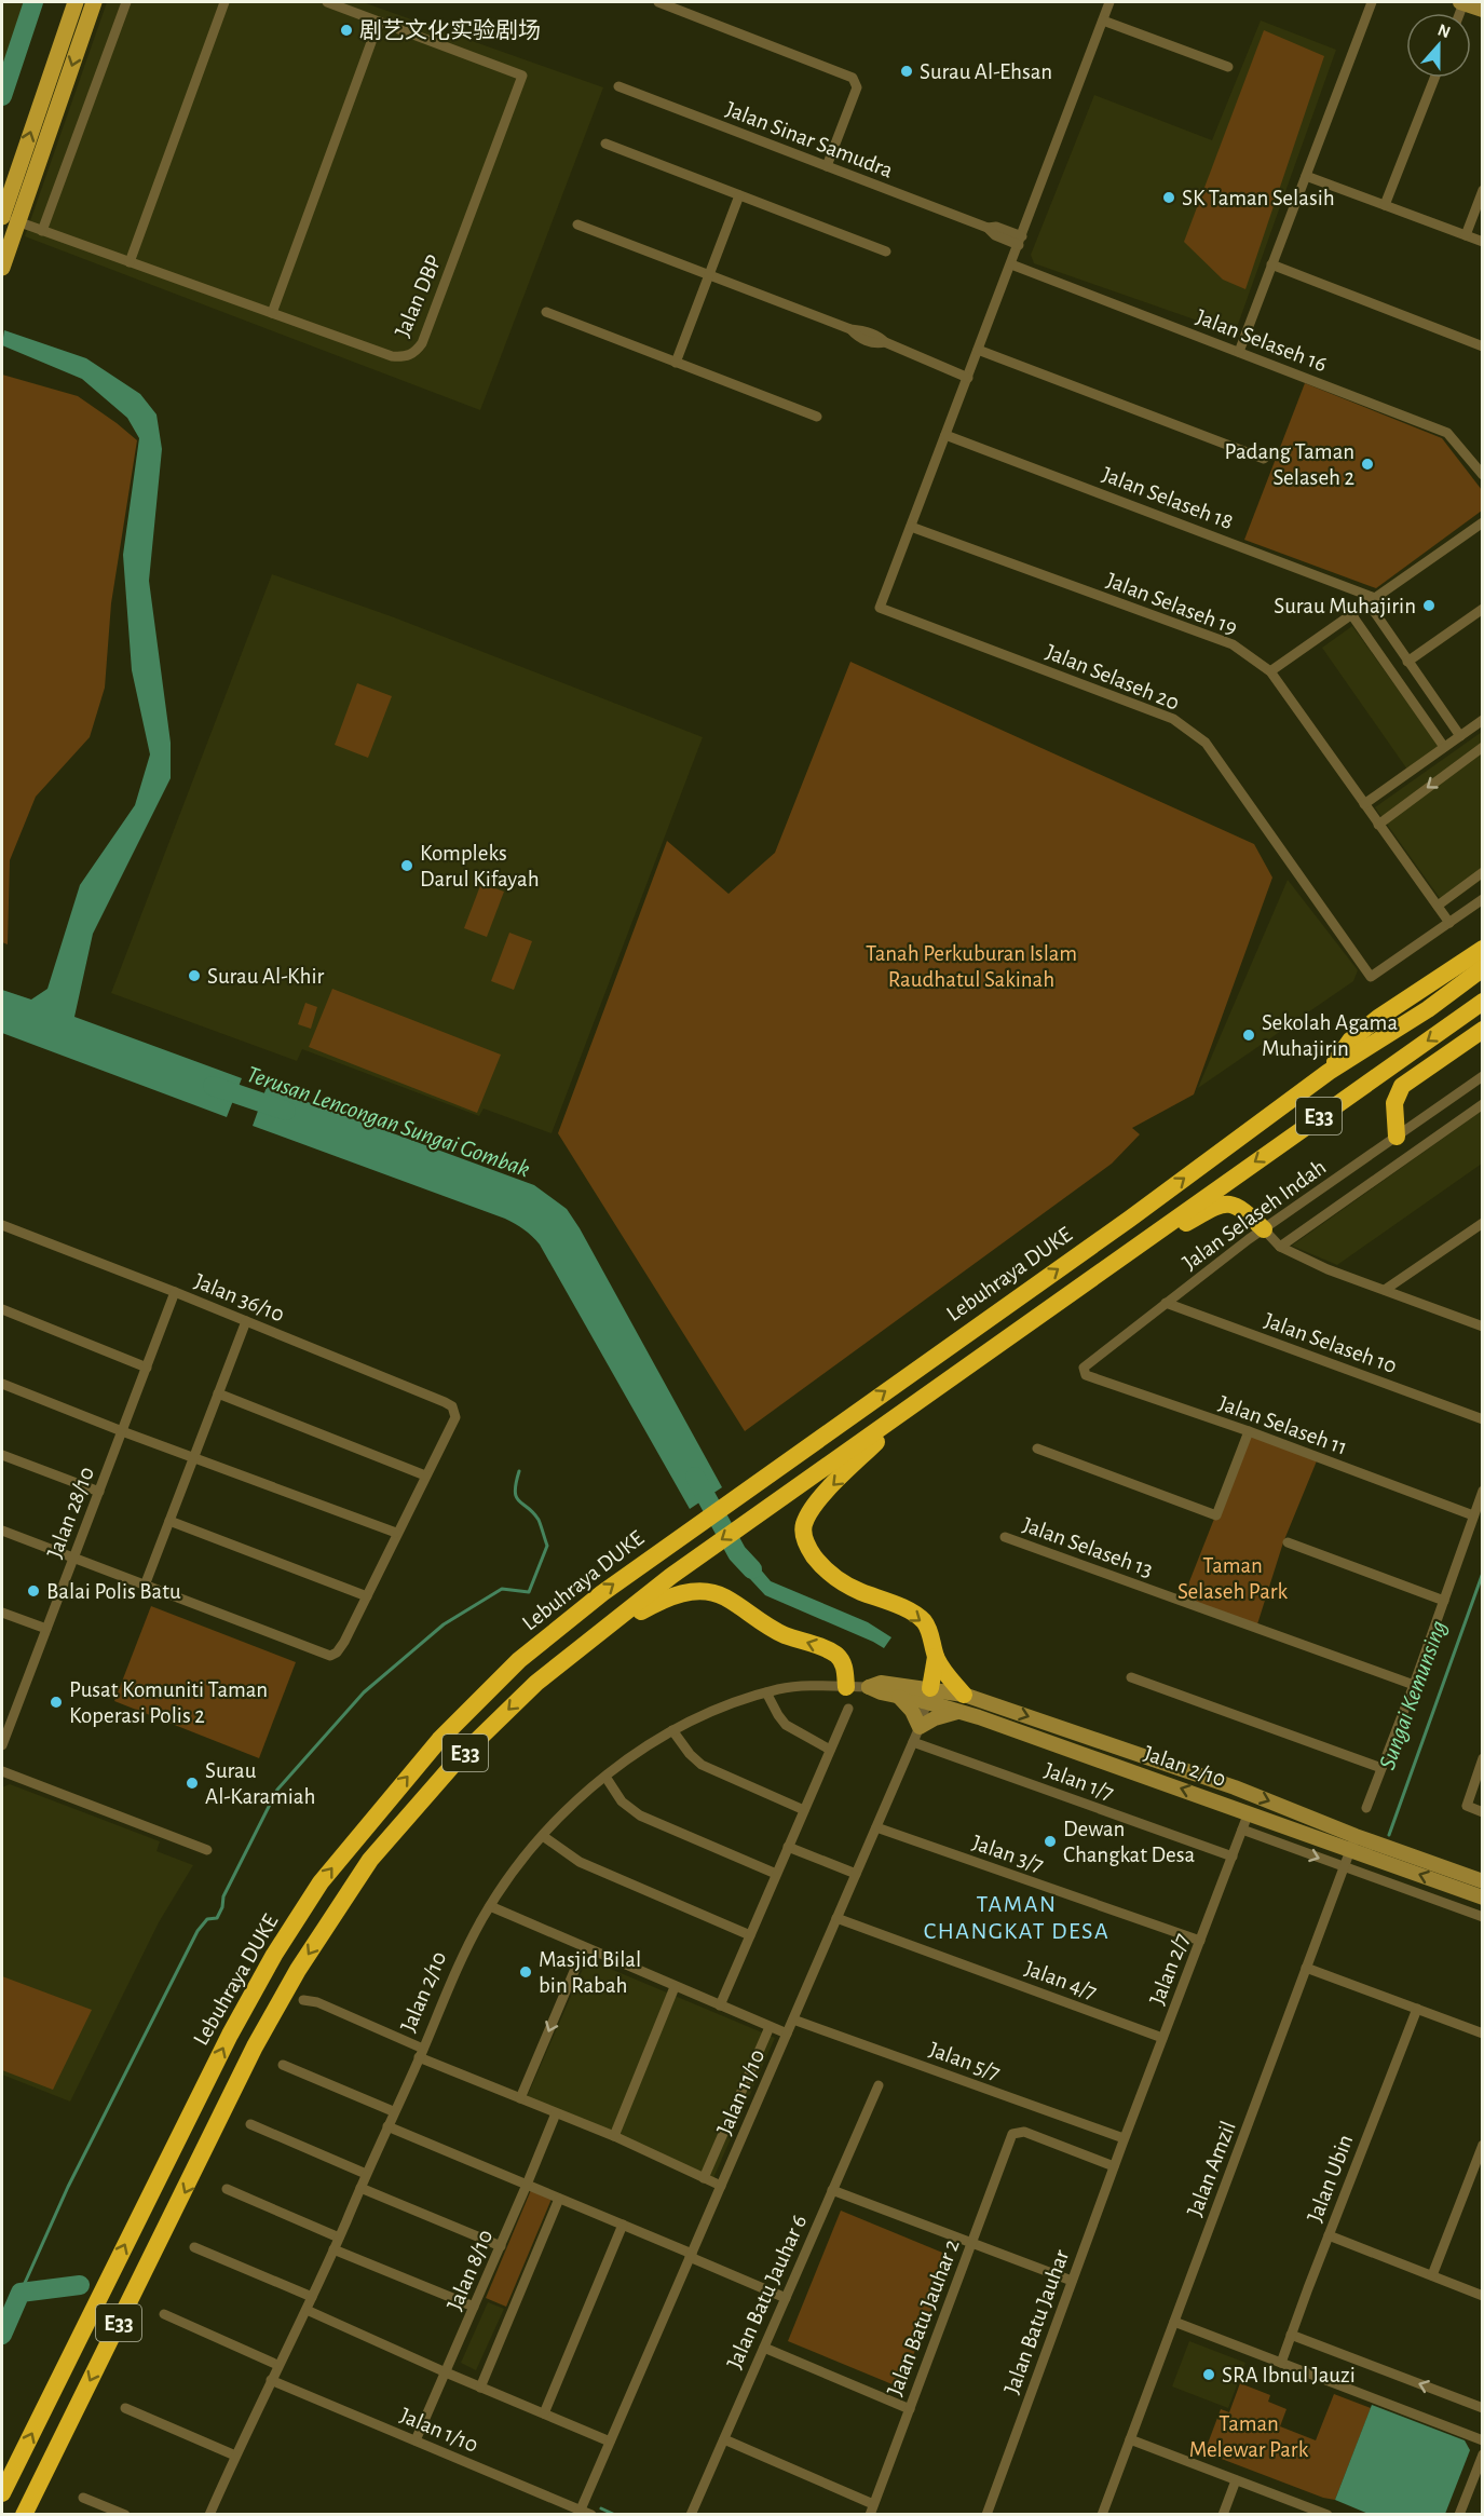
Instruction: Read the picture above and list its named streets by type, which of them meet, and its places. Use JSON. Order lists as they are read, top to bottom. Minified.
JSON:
{"streets":{"highway":["E33","Lebuhraya DUKE"],"street":["Jalan Sinar Samudra","Jalan DBP","Jalan Selaseh 16","Jalan Selaseh 18","Jalan Selaseh 19","Jalan Selaseh 20","Jalan Selaseh Indah","Jalan 36/10","Jalan Selaseh 10","Jalan Selaseh 11","Jalan 28/10","Jalan Selaseh 13","Jalan 2/10","Jalan 1/7","Jalan 3/7","Jalan 2/7","Jalan 4/7","Jalan 5/7","Jalan 11/10","Jalan Amzil","Jalan Ubin","Jalan 8/10","Jalan Batu Jauhar 6","Jalan Batu Jauhar 2","Jalan Batu Jauhar","Jalan 1/10"]},"crossings":[["Jalan Selaseh 19","Jalan Selaseh 20"],["Jalan Selaseh Indah","Jalan Selaseh 10"],["Jalan Selaseh Indah","Jalan Selaseh 11"],["Jalan 36/10","Jalan 28/10"],["Jalan 2/10","Jalan 2/7"],["Jalan 2/10","Jalan 11/10"],["Jalan 2/10","Jalan Amzil"],["Jalan 2/10","Jalan 1/10"],["Jalan 1/7","Jalan 2/7"],["Jalan 1/7","Jalan 11/10"],["Jalan 3/7","Jalan 2/7"],["Jalan 3/7","Jalan 11/10"],["Jalan 2/7","Jalan 4/7"],["Jalan 2/7","Jalan 5/7"],["Jalan 2/7","Jalan Batu Jauhar"],["Jalan 4/7","Jalan 11/10"],["Jalan 5/7","Jalan 11/10"],["Jalan 5/7","Jalan Batu Jauhar"],["Jalan 11/10","Jalan 1/10"],["Jalan 8/10","Jalan 1/10"],["Jalan Batu Jauhar 2","Jalan Batu Jauhar"]],"districts":["TAMAN CHANGKAT DESA"],"water":["Terusan Lencongan Sungai Gombak","Sungai Kemunsing"],"parks":["Tanah Perkuburan Islam Raudhatul Sakinah","Taman Selaseh Park","Taman Melewar Park"],"places":["剧艺文化实验剧场","Surau Al-Ehsan","SK Taman Selasih","Padang Taman Selaseh 2","Surau Muhajirin","Kompleks Darul Kifayah","Surau Al-Khir","Sekolah Agama Muhajirin","Balai Polis Batu","Pusat Komuniti Taman Koperasi Polis 2","Surau Al-Karamiah","Dewan Changkat Desa","Masjid Bilal bin Rabah","SRA Ibnul Jauzi"],"north":"top"}
